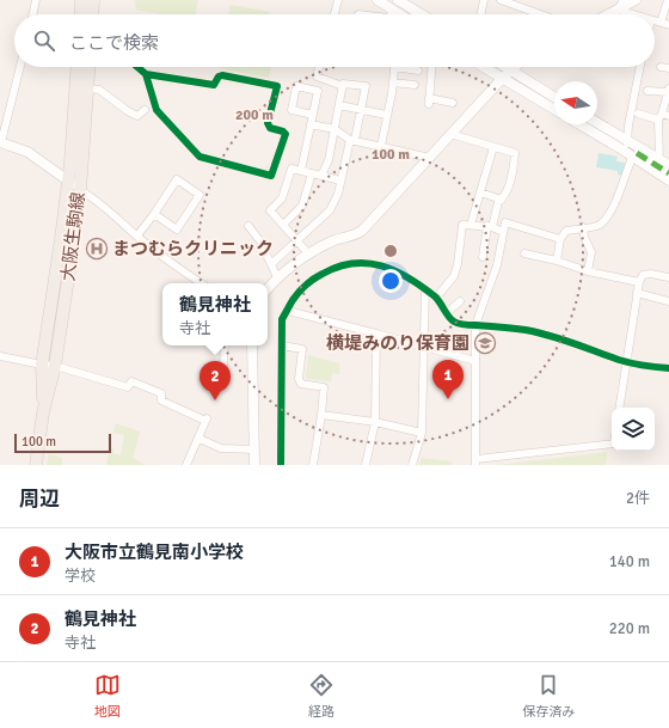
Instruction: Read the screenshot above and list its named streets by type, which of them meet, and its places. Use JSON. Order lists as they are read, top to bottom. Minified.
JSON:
{"streets":{"main road":["大阪生駒線"]},"places":{"hospital":["まつむらクリニック"],"school or university":["横堤みのり保育園"]},"scale_bar":"100 m","north":"left","page":{"search":"ここで検索","popup":["鶴見神社","寺社"],"pins":["1","2"],"scale":"100 m","heading":["周辺","2件"],"list":[{"mark":"1","name":"大阪市立鶴見南小学校","note":"学校","value":"140 m"},{"mark":"2","name":"鶴見神社","note":"寺社","value":"220 m"}],"nav":["地図","経路","保存済み"]},"rings":["200 m","100 m"]}
